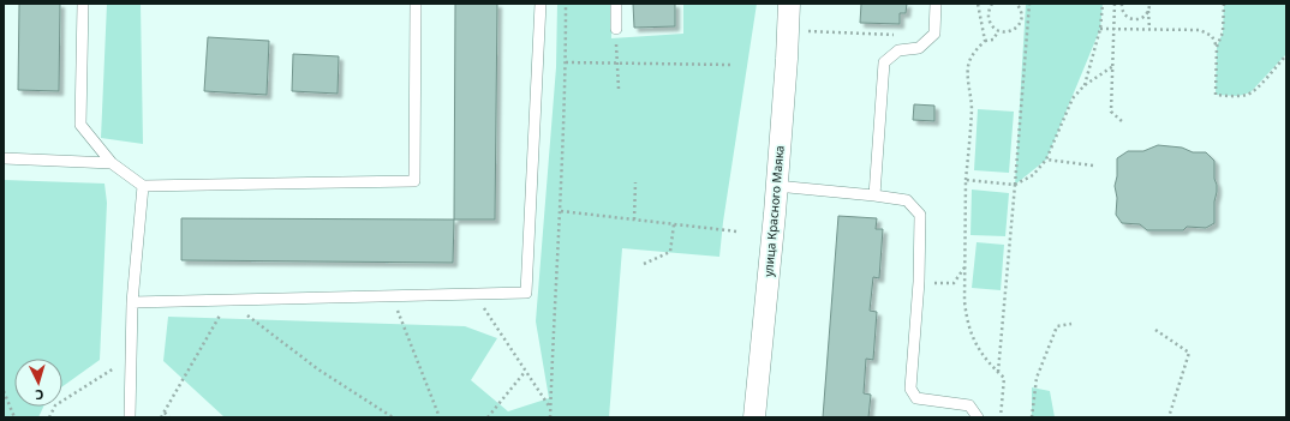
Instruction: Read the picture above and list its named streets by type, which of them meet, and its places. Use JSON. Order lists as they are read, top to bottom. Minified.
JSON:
{"streets":{"street":["улица Красного Маяка"]},"north":"bottom"}
